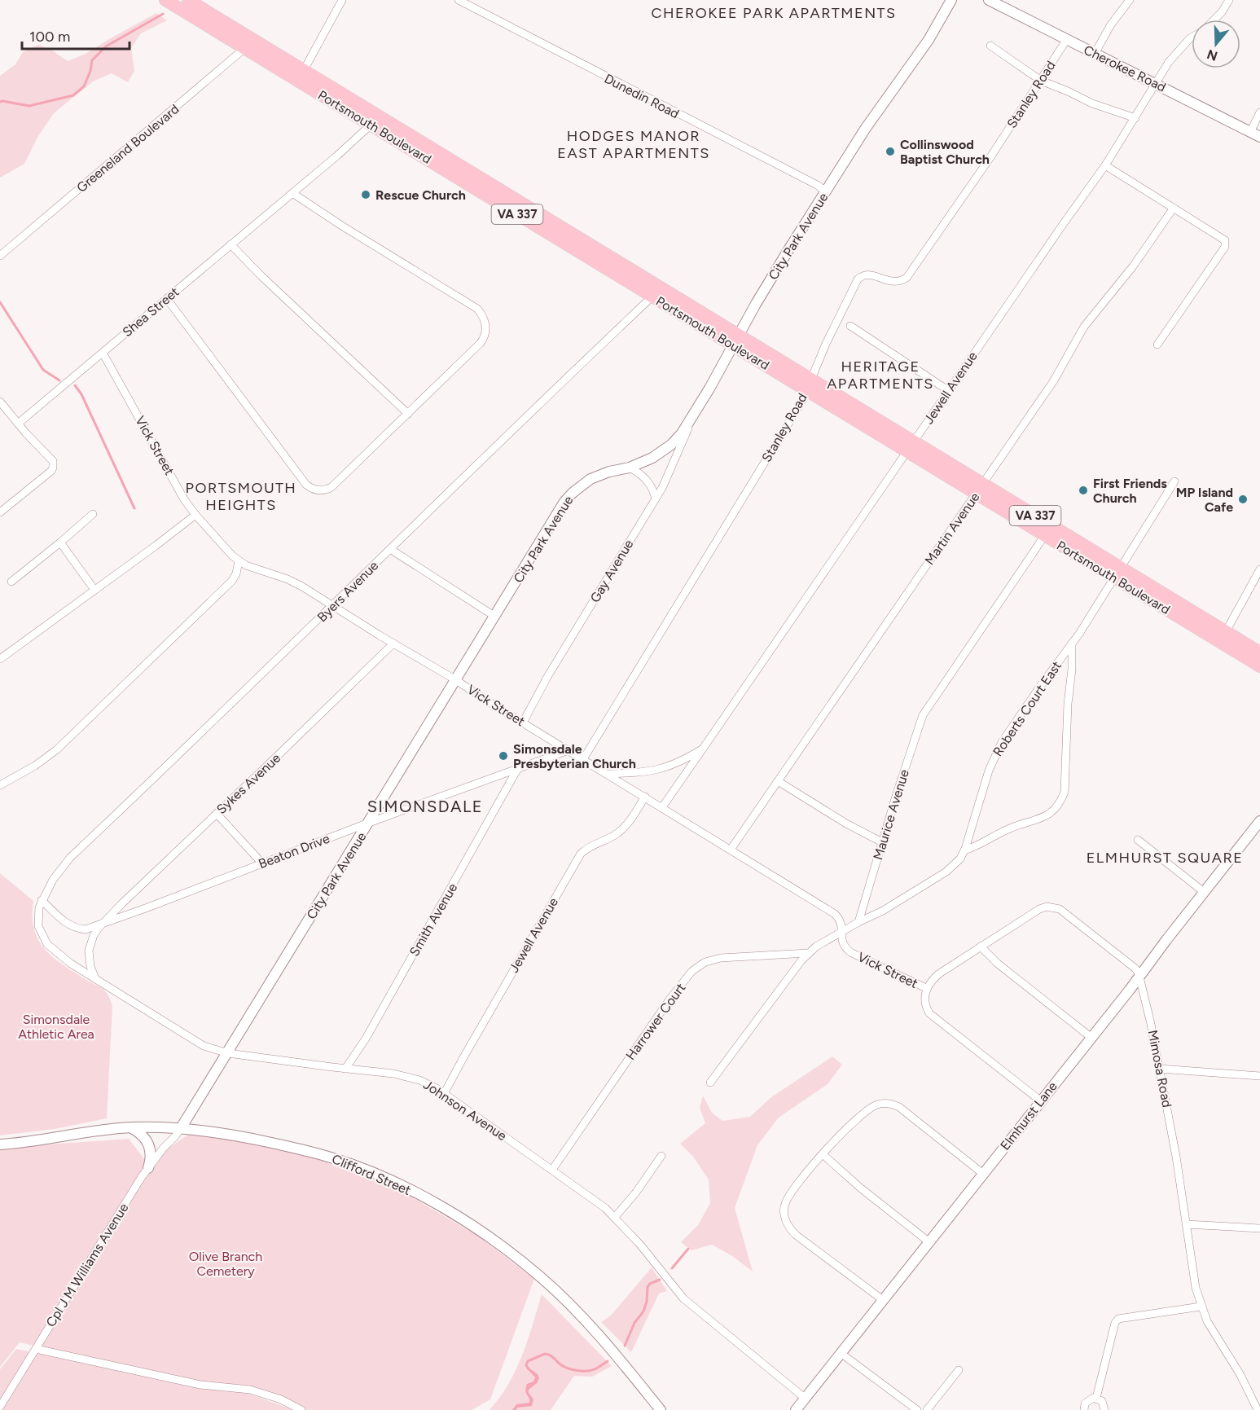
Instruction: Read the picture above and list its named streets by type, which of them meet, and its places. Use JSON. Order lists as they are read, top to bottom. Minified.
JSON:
{"streets":{"main road":["Portsmouth Boulevard","VA 337"],"street":["Cherokee Road","Stanley Road","Dunedin Road","Greeneland Boulevard","City Park Avenue","Shea Street","Jewell Avenue","Vick Street","Martin Avenue","Gay Avenue","Byers Avenue","Roberts Court East","Sykes Avenue","Maurice Avenue","Beaton Drive","Smith Avenue","Harrower Court","Mimosa Road","Johnson Avenue","Elmhurst Lane","Clifford Street","Cpl J M Williams Avenue"]},"crossings":[["Cherokee Road","Stanley Road"],["Cherokee Road","Jewell Avenue"],["Stanley Road","Portsmouth Boulevard"],["Stanley Road","Vick Street"],["Dunedin Road","City Park Avenue"],["Portsmouth Boulevard","Greeneland Boulevard"],["Portsmouth Boulevard","City Park Avenue"],["Portsmouth Boulevard","Shea Street"],["Portsmouth Boulevard","Jewell Avenue"],["Portsmouth Boulevard","Martin Avenue"],["Portsmouth Boulevard","Byers Avenue"],["Portsmouth Boulevard","Roberts Court East"],["Portsmouth Boulevard","Maurice Avenue"],["City Park Avenue","Vick Street"],["City Park Avenue","Gay Avenue"],["City Park Avenue","Beaton Drive"],["City Park Avenue","Johnson Avenue"],["City Park Avenue","Clifford Street"],["City Park Avenue","Cpl J M Williams Avenue"],["Shea Street","Vick Street"],["Jewell Avenue","Vick Street"],["Jewell Avenue","Johnson Avenue"],["Vick Street","Martin Avenue"],["Vick Street","Gay Avenue"],["Vick Street","Byers Avenue"],["Vick Street","Sykes Avenue"],["Vick Street","Beaton Drive"],["Vick Street","Elmhurst Lane"],["Byers Avenue","Beaton Drive"],["Byers Avenue","Johnson Avenue"],["Roberts Court East","Maurice Avenue"],["Sykes Avenue","Beaton Drive"],["Beaton Drive","Smith Avenue"],["Beaton Drive","Johnson Avenue"],["Smith Avenue","Johnson Avenue"],["Harrower Court","Johnson Avenue"],["Mimosa Road","Elmhurst Lane"],["Johnson Avenue","Elmhurst Lane"],["Clifford Street","Cpl J M Williams Avenue"]],"districts":["CHEROKEE PARK APARTMENTS","HODGES MANOR EAST APARTMENTS","HERITAGE APARTMENTS","PORTSMOUTH HEIGHTS","SIMONSDALE","ELMHURST SQUARE"],"parks":["Simonsdale Athletic Area","Olive Branch Cemetery"],"places":["Collinswood Baptist Church","Rescue Church","First Friends Church","MP Island Cafe","Simonsdale Presbyterian Church"],"scale_bar":"100 m","north":"bottom"}
